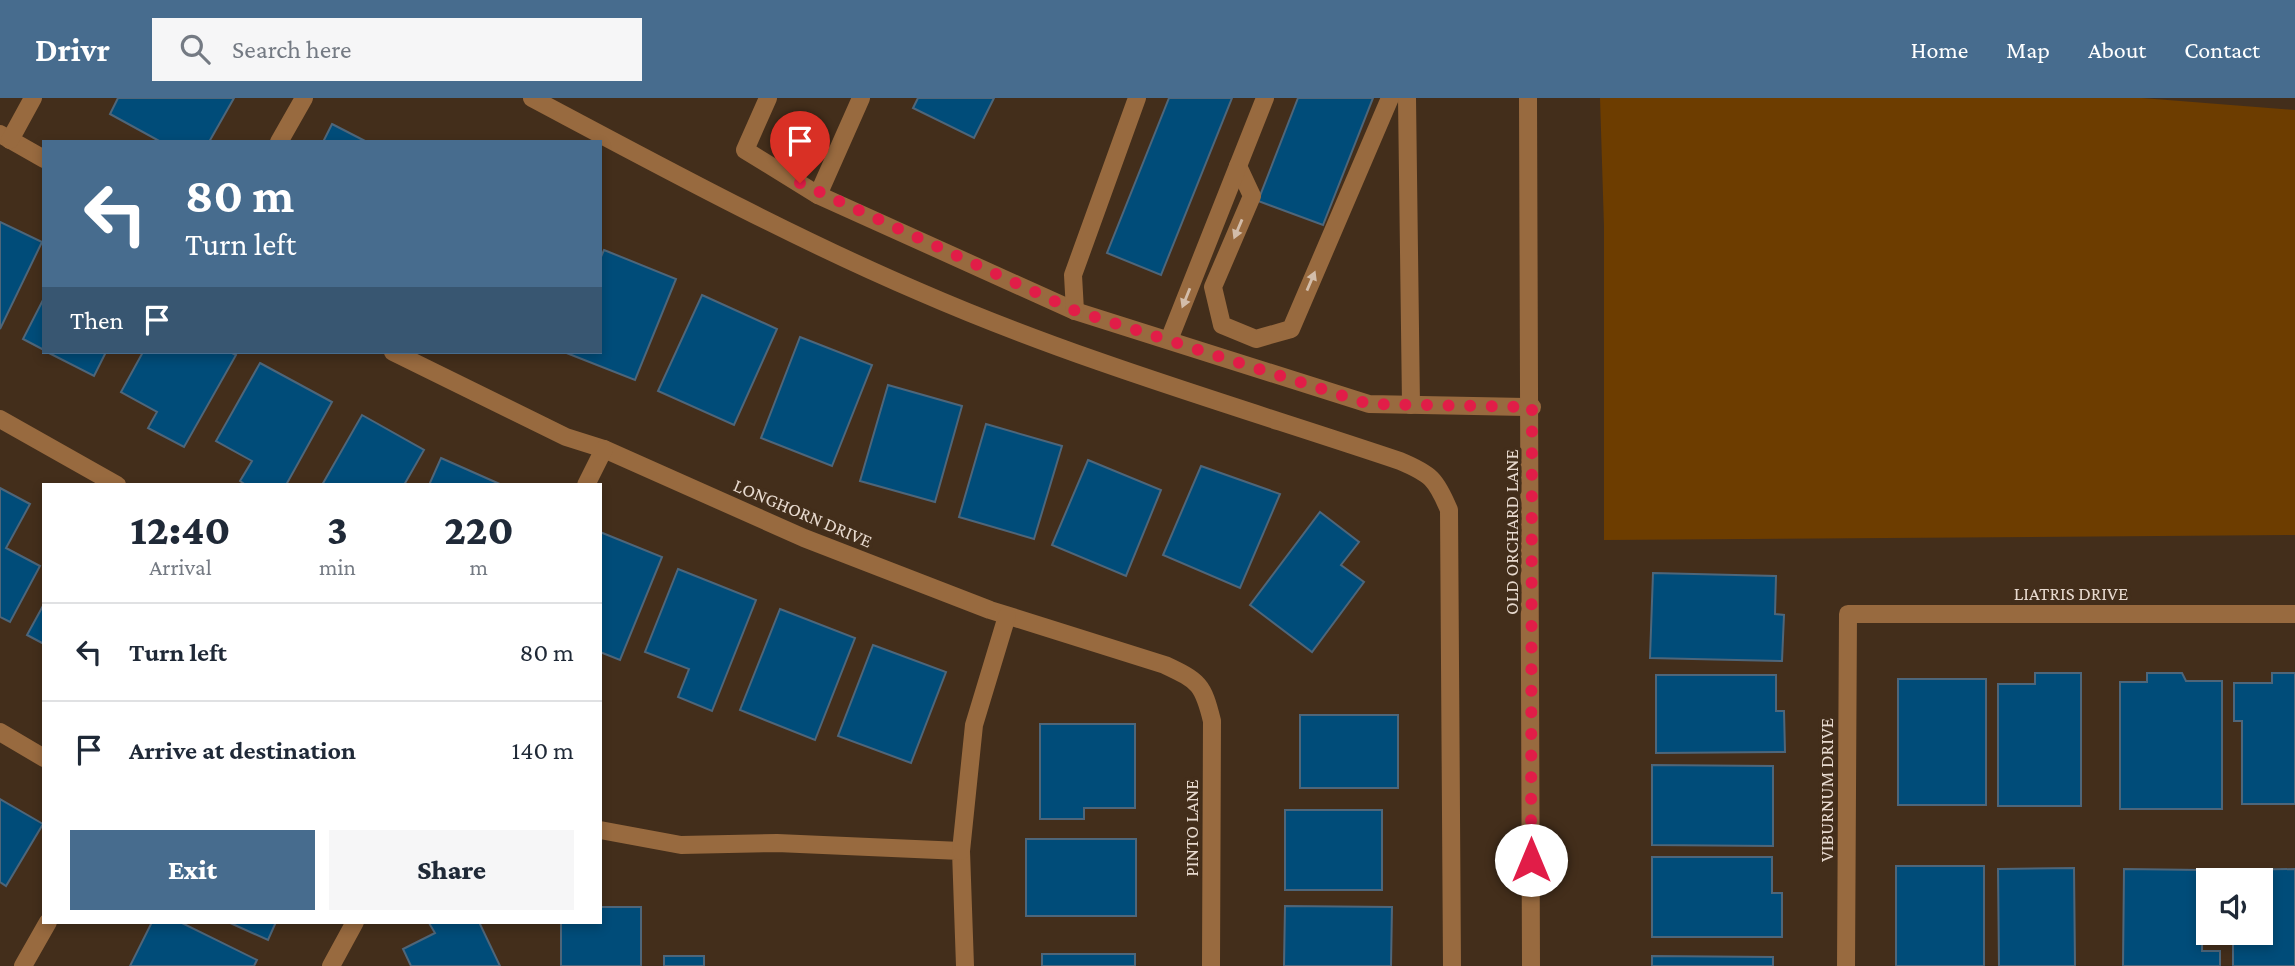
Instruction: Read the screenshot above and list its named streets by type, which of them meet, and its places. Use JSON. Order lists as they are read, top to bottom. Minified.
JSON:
{"streets":{"street":["LONGHORN DRIVE","OLD ORCHARD LANE","LIATRIS DRIVE","VIBURNUM DRIVE","PINTO LANE"]},"crossings":[["LONGHORN DRIVE","PINTO LANE"],["LIATRIS DRIVE","VIBURNUM DRIVE"]],"page":{"header":"Drivr","search":"Search here","nav":["Home","Map","About","Contact"],"turn":["80 m","Turn left"],"then":"Then","eta":["12:40","Arrival","3","min","220","m"],"list":[{"name":"Turn left","value":"80 m"},{"name":"Arrive at destination","value":"140 m"}],"buttons":["Exit","Share"]}}
